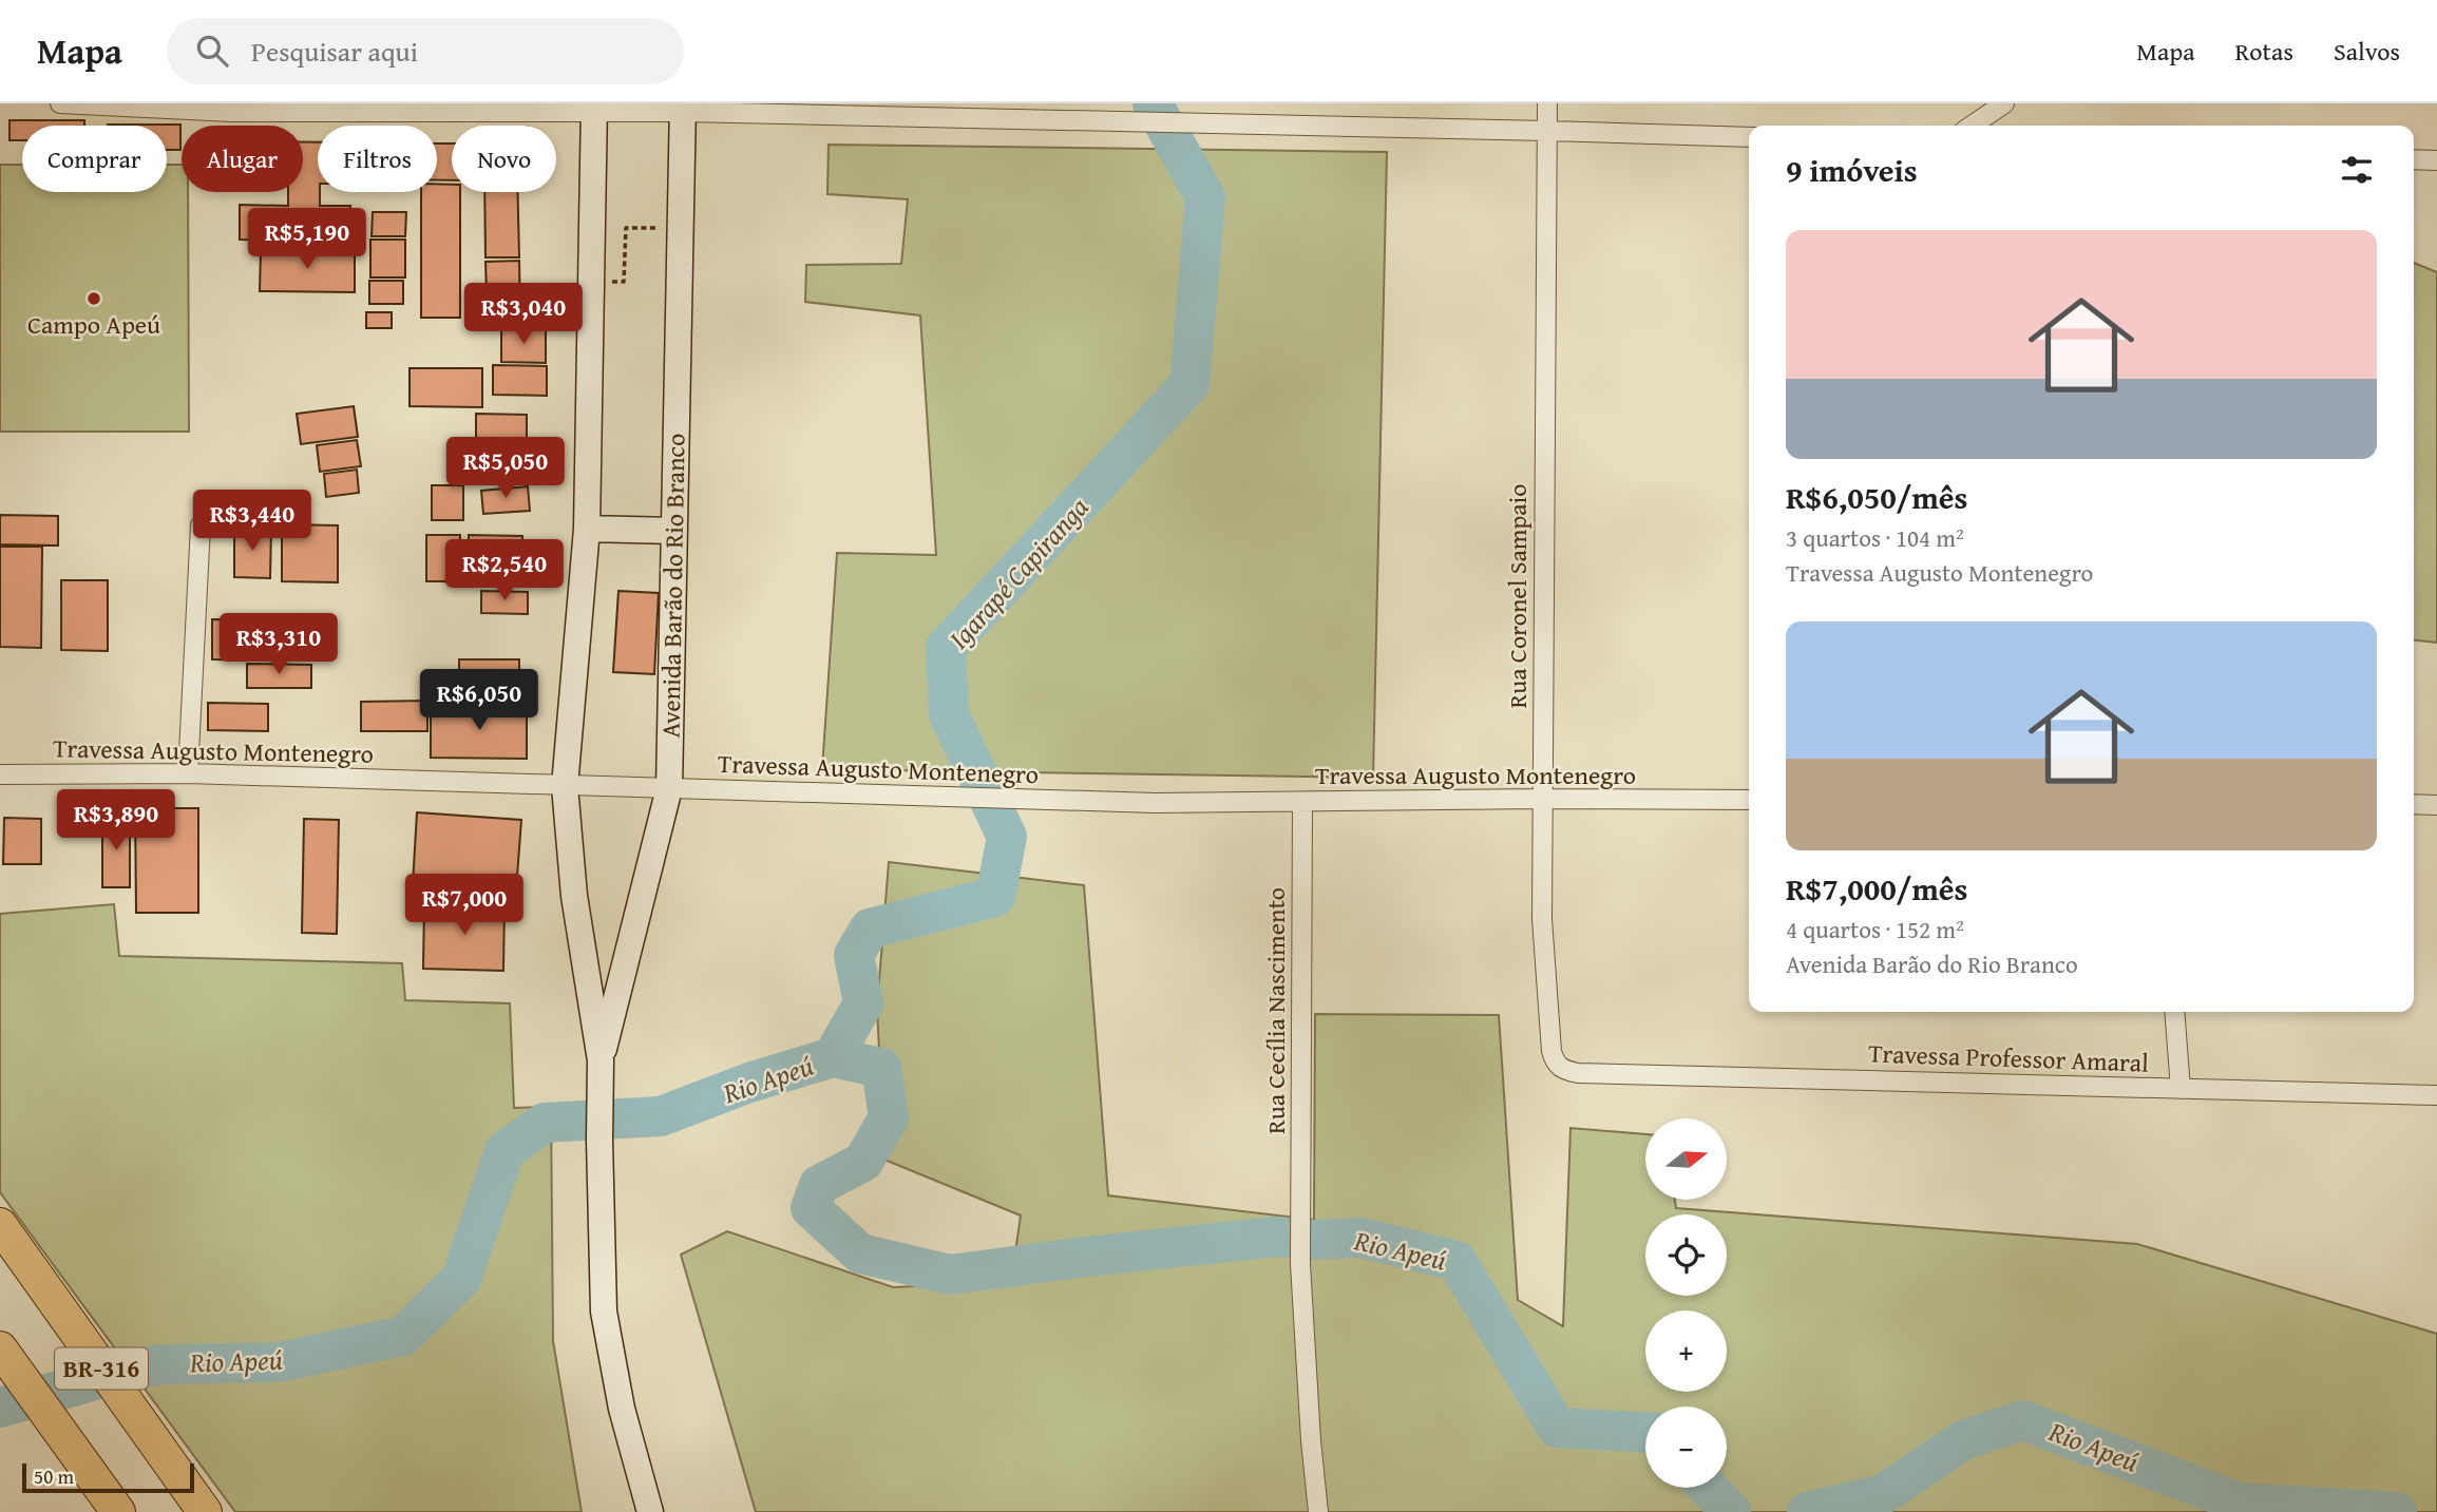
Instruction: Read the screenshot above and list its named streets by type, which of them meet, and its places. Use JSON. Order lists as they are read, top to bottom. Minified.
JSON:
{"streets":{"highway":["BR-316"],"main road":["Avenida Barão do Rio Branco"],"street":["Rua Coronel Sampaio","Travessa Augusto Montenegro","Rua Cecília Nascimento","Travessa Professor Amaral"]},"crossings":[["Avenida Barão do Rio Branco","Travessa Augusto Montenegro"],["Rua Coronel Sampaio","Travessa Augusto Montenegro"],["Rua Coronel Sampaio","Travessa Professor Amaral"],["Travessa Augusto Montenegro","Rua Cecília Nascimento"]],"water":["Igarapé Capiranga","Rio Apeú"],"places":["Campo Apeú"],"scale_bar":"50 m","north":"right","page":{"header":"Mapa","search":"Pesquisar aqui","nav":["Mapa","Rotas","Salvos"],"chip":["Comprar","Alugar","Filtros","Novo"],"heading":"9 imóveis","price":["R$5,190","R$3,040","R$5,050","R$3,440","R$2,540","R$3,310","R$6,050","R$3,890","R$7,000"],"list":[{"name":"R$6,050/mês","note":"3 quartos · 104 m² · Travessa Augusto Montenegro"},{"name":"R$7,000/mês","note":"4 quartos · 152 m² · Avenida Barão do Rio Branco"}],"map_buttons":["+","−"],"scale":"50 m"}}
